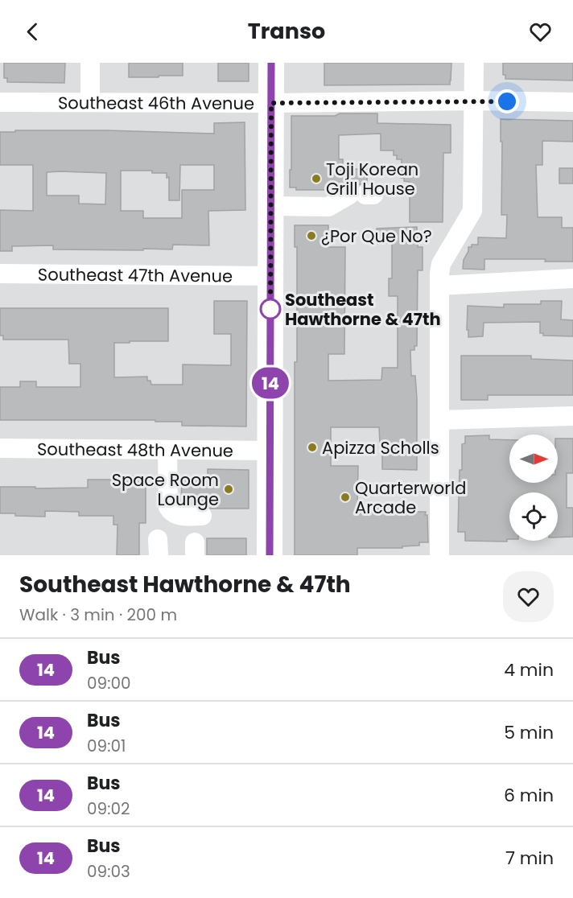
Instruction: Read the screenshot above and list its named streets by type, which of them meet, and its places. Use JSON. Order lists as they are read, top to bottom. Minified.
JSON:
{"streets":{"street":["Southeast 46th Avenue","Southeast 47th Avenue","Southeast 48th Avenue"]},"places":["Toji Korean Grill House","¿Por Que No?","Southeast Hawthorne & 47th","Apizza Scholls","Space Room Lounge","Quarterworld Arcade"],"lines":["bus line 14"],"north":"right","page":{"header":"Transo","on_map":"14","heading":["Southeast Hawthorne & 47th","Walk · 3 min · 200 m"],"list":[{"mark":"14","name":"Bus","note":"09:00","value":"4 min"},{"mark":"14","name":"Bus","note":"09:01","value":"5 min"},{"mark":"14","name":"Bus","note":"09:02","value":"6 min"},{"mark":"14","name":"Bus","note":"09:03","value":"7 min"}]}}
